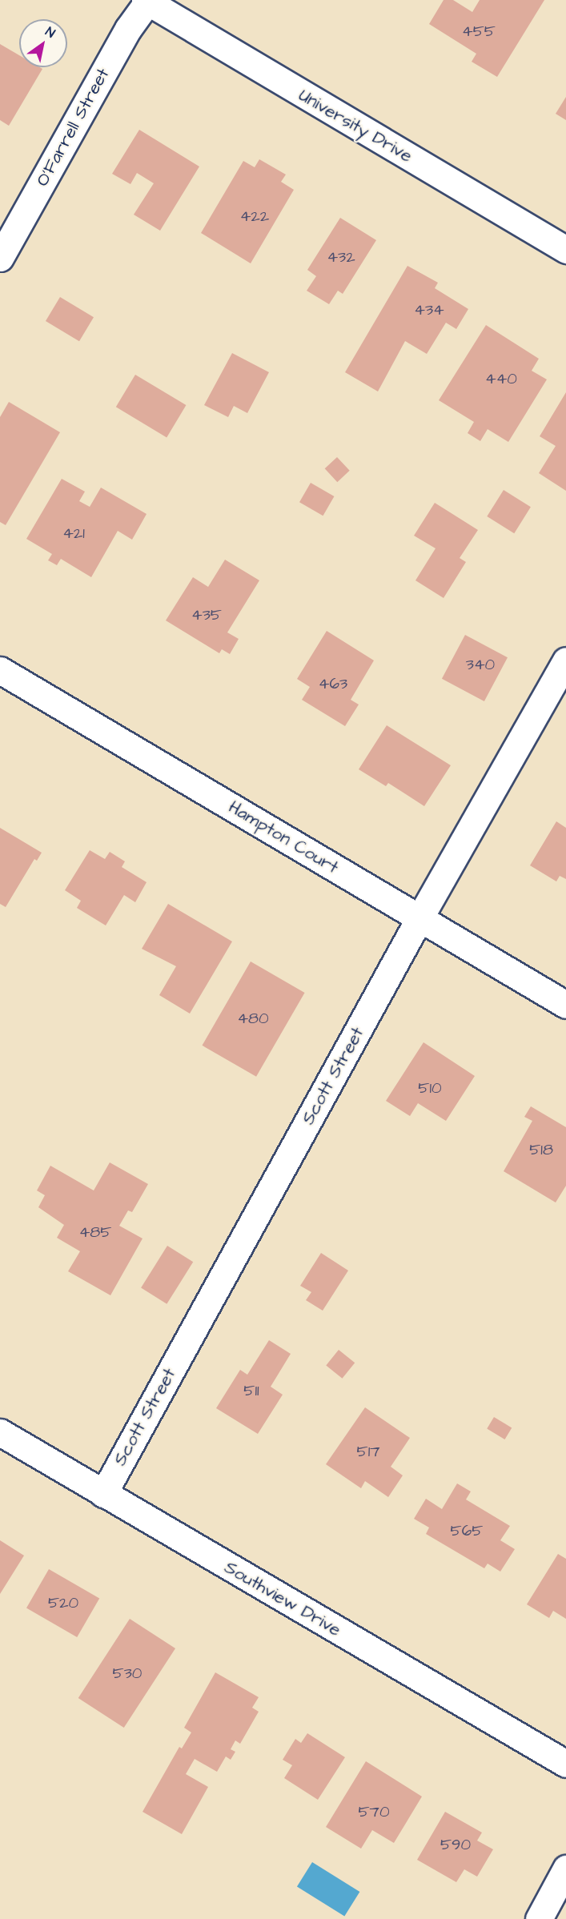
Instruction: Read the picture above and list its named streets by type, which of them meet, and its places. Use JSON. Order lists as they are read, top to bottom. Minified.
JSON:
{"streets":{"street":["University Drive","O'Farrell Street","Hampton Court","Scott Street","Southview Drive"]},"crossings":[["University Drive","O'Farrell Street"],["Hampton Court","Scott Street"],["Scott Street","Southview Drive"]],"house_numbers":["455","422","432","434","440","421","435","340","463","480","510","518","485","511","517","565","520","530","570","590"],"north":"top right"}
